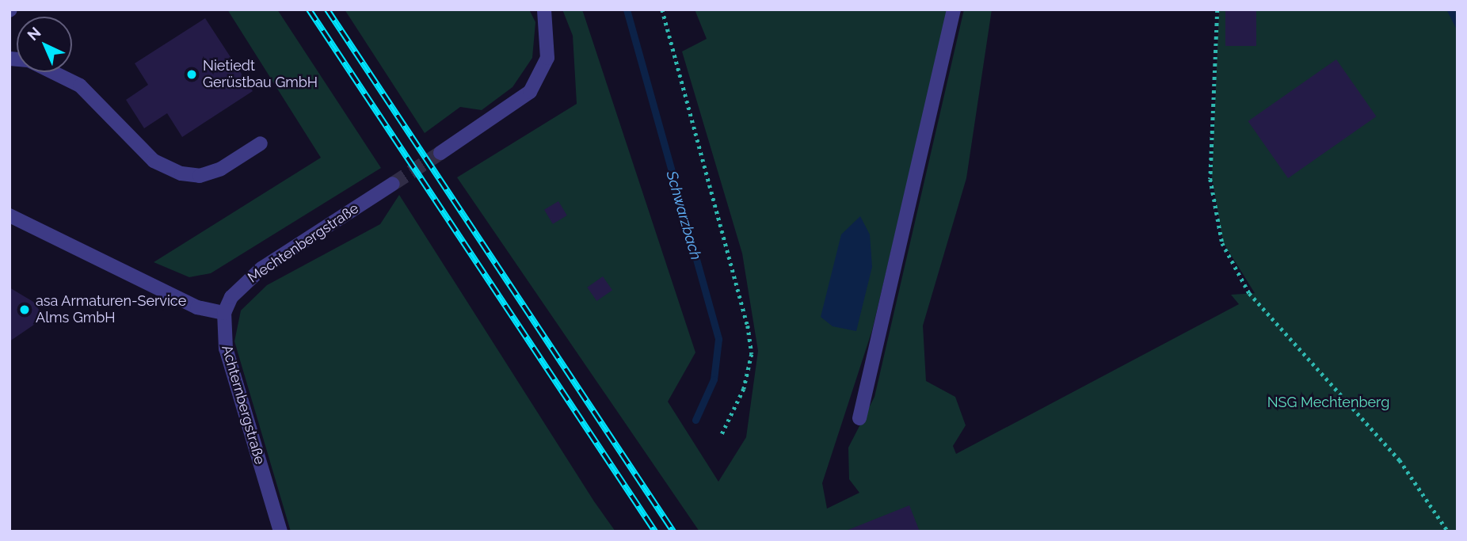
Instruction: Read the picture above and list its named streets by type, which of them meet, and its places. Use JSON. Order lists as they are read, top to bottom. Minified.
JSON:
{"streets":{"street":["Mechtenbergstraße","Achternbergstraße"]},"crossings":[["Mechtenbergstraße","Achternbergstraße"]],"water":["Schwarzbach"],"parks":["NSG Mechtenberg"],"places":["Nietiedt Gerüstbau GmbH","asa Armaturen-Service Alms GmbH"],"north":"top left"}
